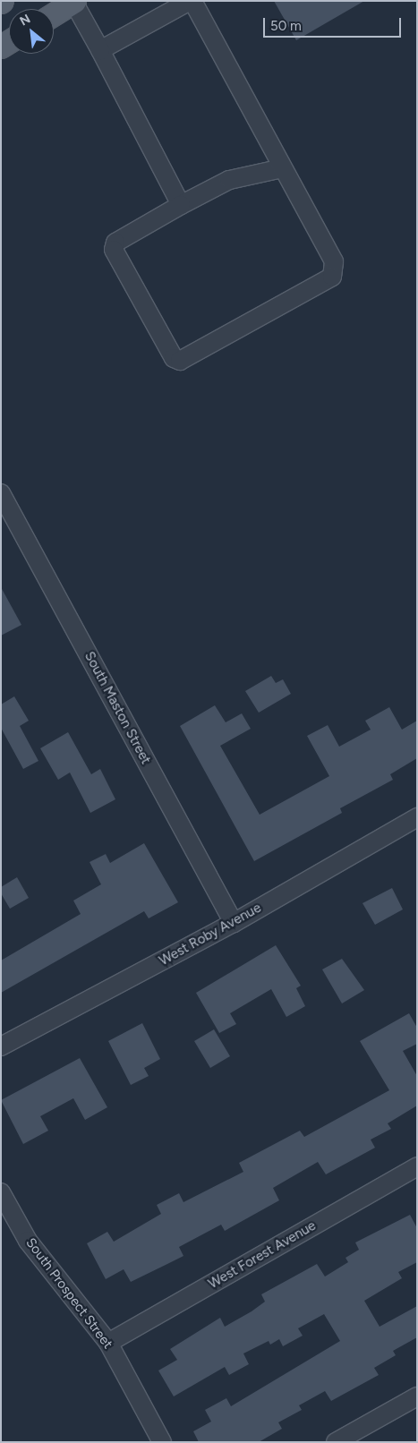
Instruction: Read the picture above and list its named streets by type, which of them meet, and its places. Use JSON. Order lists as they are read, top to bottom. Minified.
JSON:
{"streets":{"street":["South Maston Street","West Roby Avenue","West Forest Avenue","South Prospect Street"]},"crossings":[["South Maston Street","West Roby Avenue"],["West Forest Avenue","South Prospect Street"]],"scale_bar":"50 m","north":"top left"}
